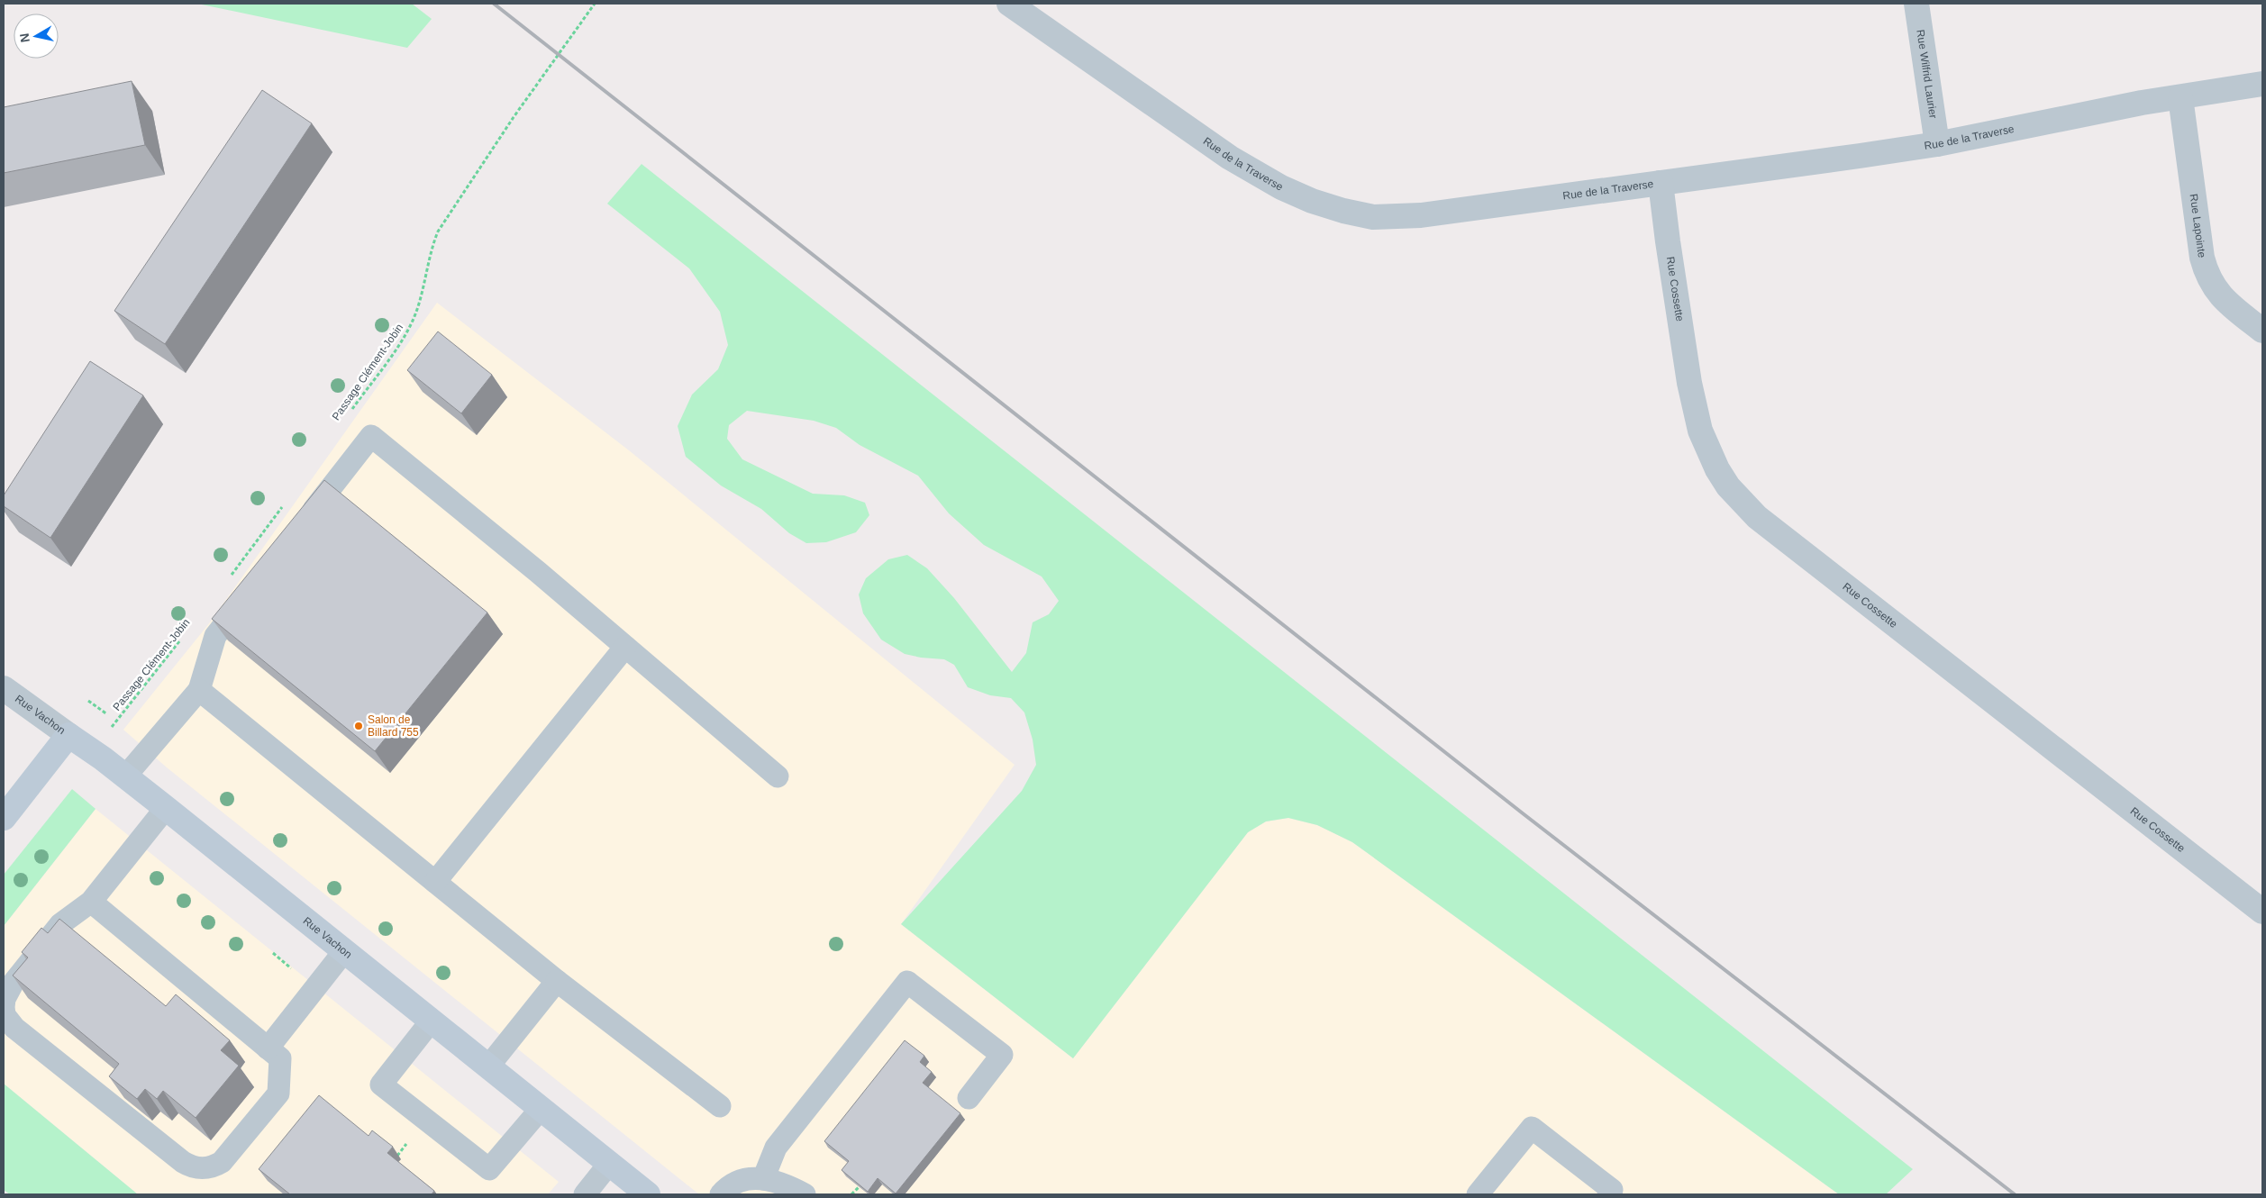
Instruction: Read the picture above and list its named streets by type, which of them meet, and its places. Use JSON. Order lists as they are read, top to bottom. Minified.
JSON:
{"streets":{"street":["Rue Wilfrid Laurier","Rue de la Traverse","Rue Lapointe","Rue Cossette","Rue Vachon"],"path":["Passage Clément-Jobin"]},"crossings":[["Rue Wilfrid Laurier","Rue de la Traverse"],["Rue de la Traverse","Rue Lapointe"],["Rue de la Traverse","Rue Cossette"]],"places":["Salon de Billard 755"],"north":"left"}
